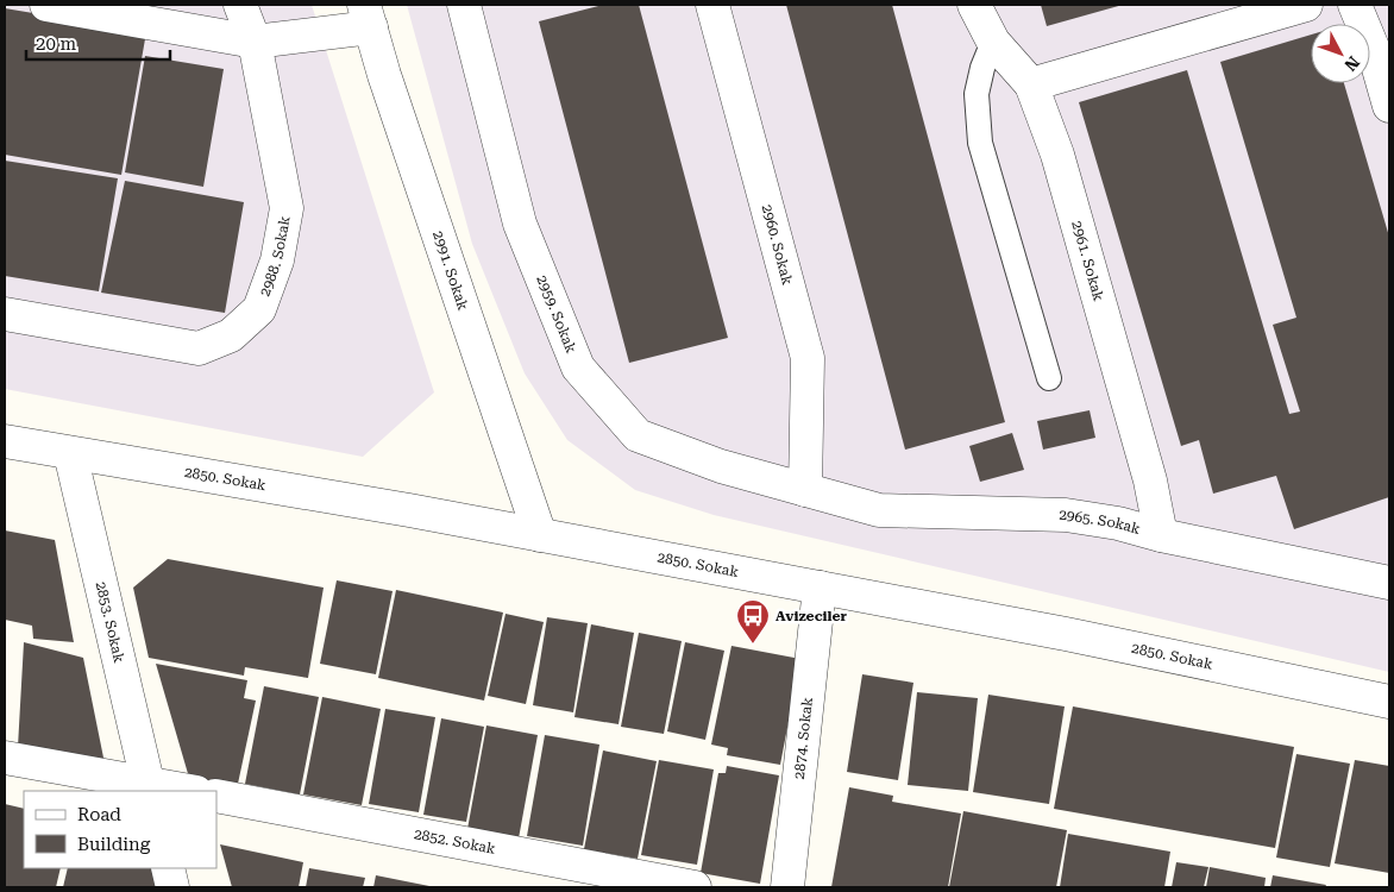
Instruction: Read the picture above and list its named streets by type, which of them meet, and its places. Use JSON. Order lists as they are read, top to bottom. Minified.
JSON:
{"streets":{"street":["2960. Sokak","2988. Sokak","2961. Sokak","2991. Sokak","2959. Sokak","2850. Sokak","2965. Sokak","2853. Sokak","2874. Sokak","2852. Sokak"]},"crossings":[["2960. Sokak","2959. Sokak"],["2960. Sokak","2965. Sokak"],["2961. Sokak","2965. Sokak"],["2991. Sokak","2850. Sokak"],["2959. Sokak","2965. Sokak"],["2850. Sokak","2853. Sokak"],["2850. Sokak","2874. Sokak"]],"places":{"bus stop":["Avizeciler"]},"legend":["Road","Building"],"scale_bar":"20 m","north":"bottom right"}
